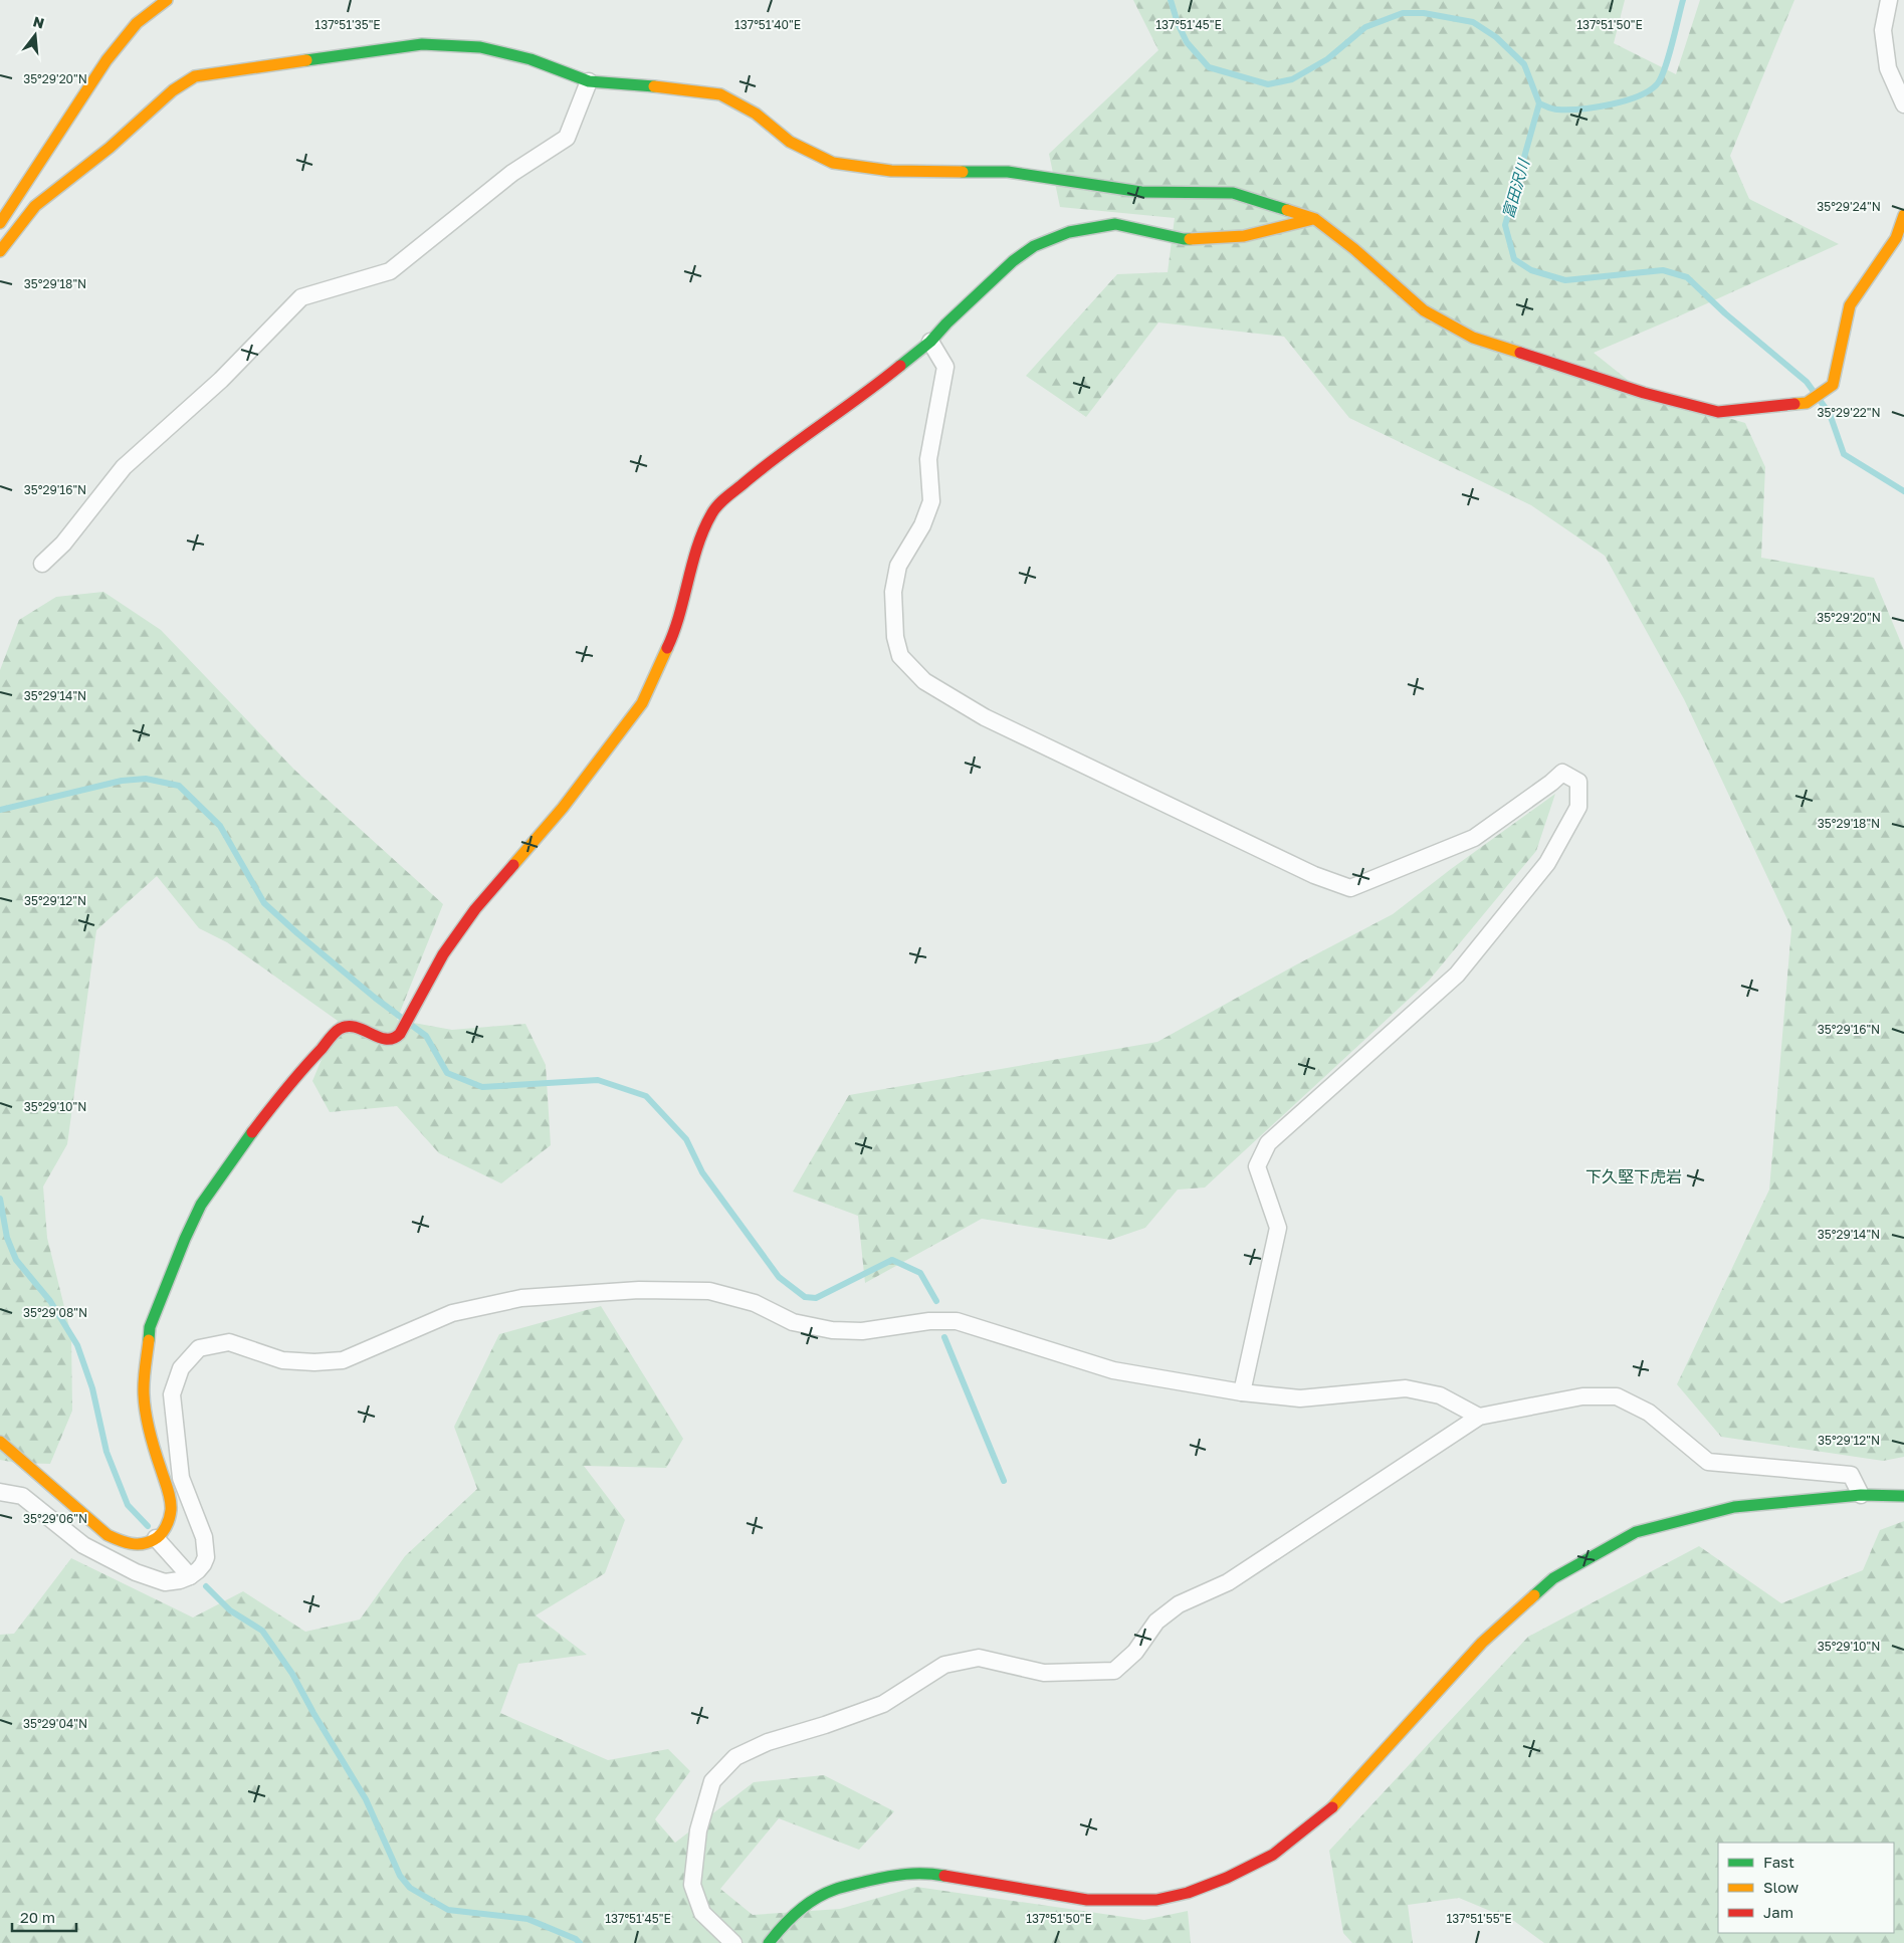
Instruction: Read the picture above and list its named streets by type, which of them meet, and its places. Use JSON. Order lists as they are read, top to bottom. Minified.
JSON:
{"districts":["下久堅下虎岩"],"water":["富田沢川"],"legend":["Fast","Slow","Jam"],"scale_bar":"20 m","north":"top","coordinates":["137°51'35\"E","137°51'40\"E","137°51'45\"E","137°51'50\"E","35°29'20\"N","35°29'24\"N","35°29'18\"N","35°29'22\"N","35°29'16\"N","35°29'14\"N","35°29'12\"N","35°29'10\"N","35°29'08\"N","35°29'06\"N","35°29'04\"N","137°51'55\"E"]}
